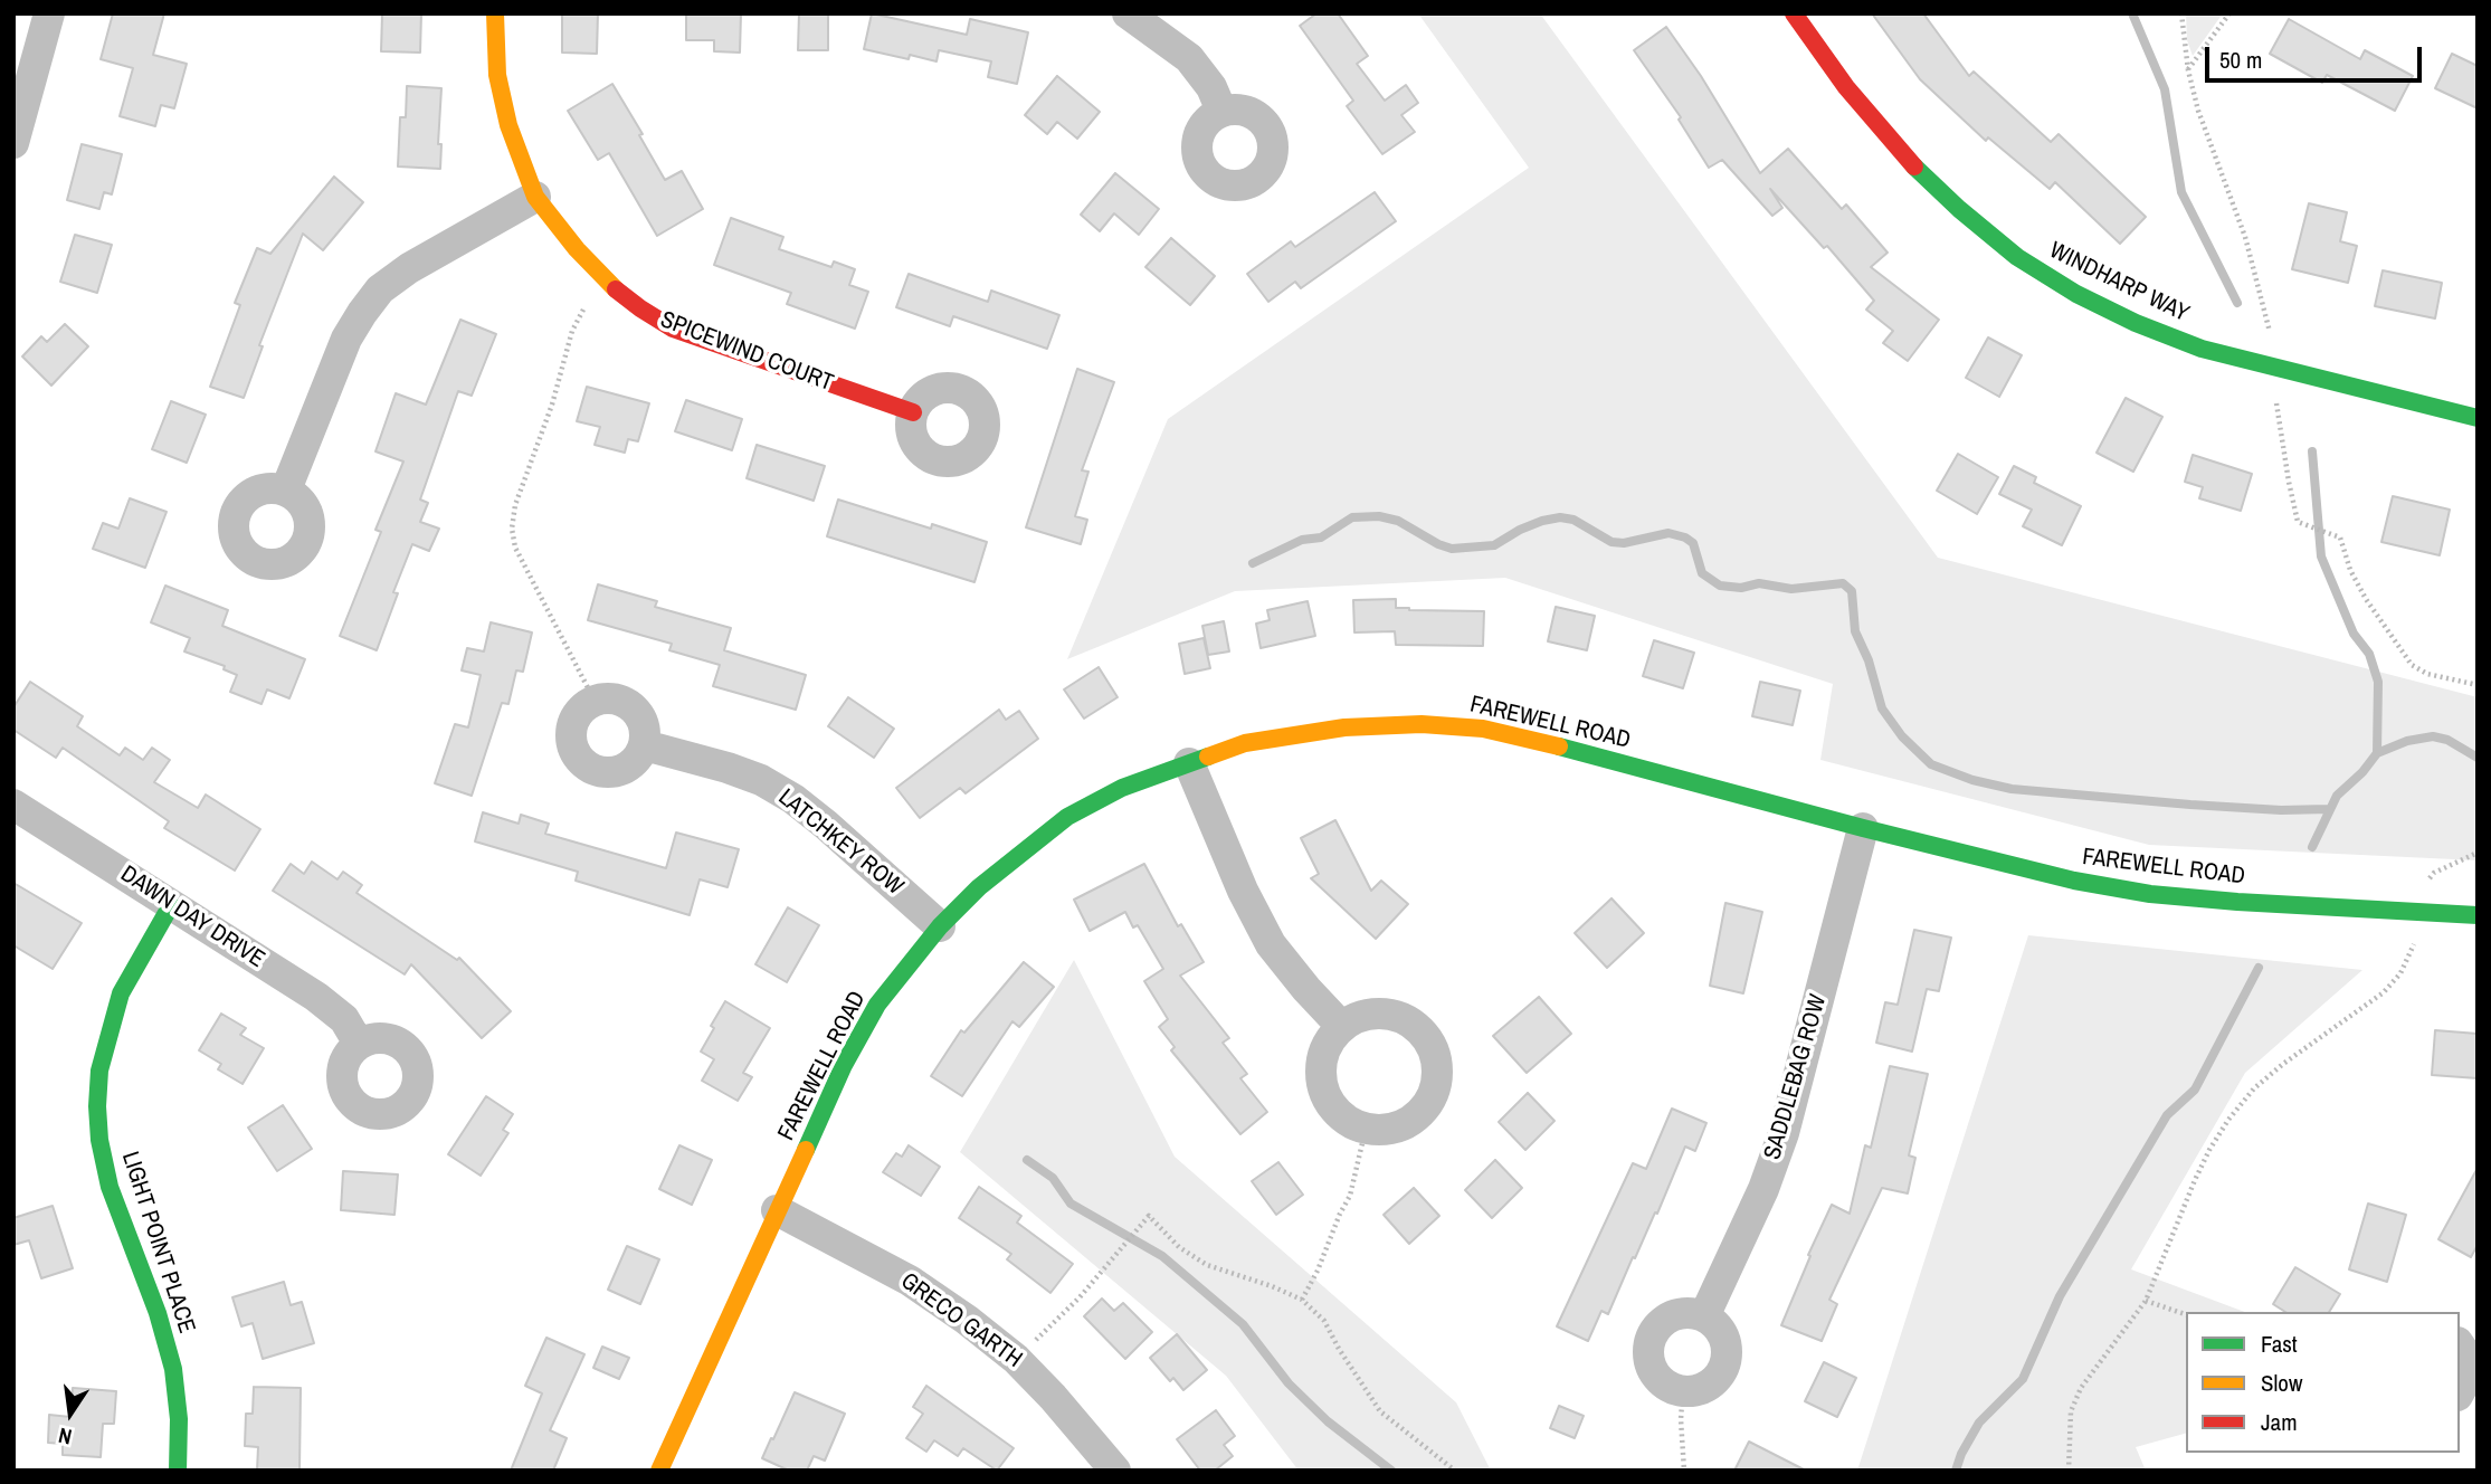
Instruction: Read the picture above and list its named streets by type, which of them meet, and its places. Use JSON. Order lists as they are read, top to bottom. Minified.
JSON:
{"streets":{"street":["WINDHARP WAY","SPICEWIND COURT","FAREWELL ROAD","LATCHKEY ROW","DAWN DAY DRIVE","SADDLEBAG ROW","LIGHT POINT PLACE","GRECO GARTH"]},"crossings":[["FAREWELL ROAD","LATCHKEY ROW"],["FAREWELL ROAD","SADDLEBAG ROW"],["FAREWELL ROAD","GRECO GARTH"],["DAWN DAY DRIVE","LIGHT POINT PLACE"]],"legend":["Fast","Slow","Jam"],"scale_bar":"50 m","north":"bottom"}
